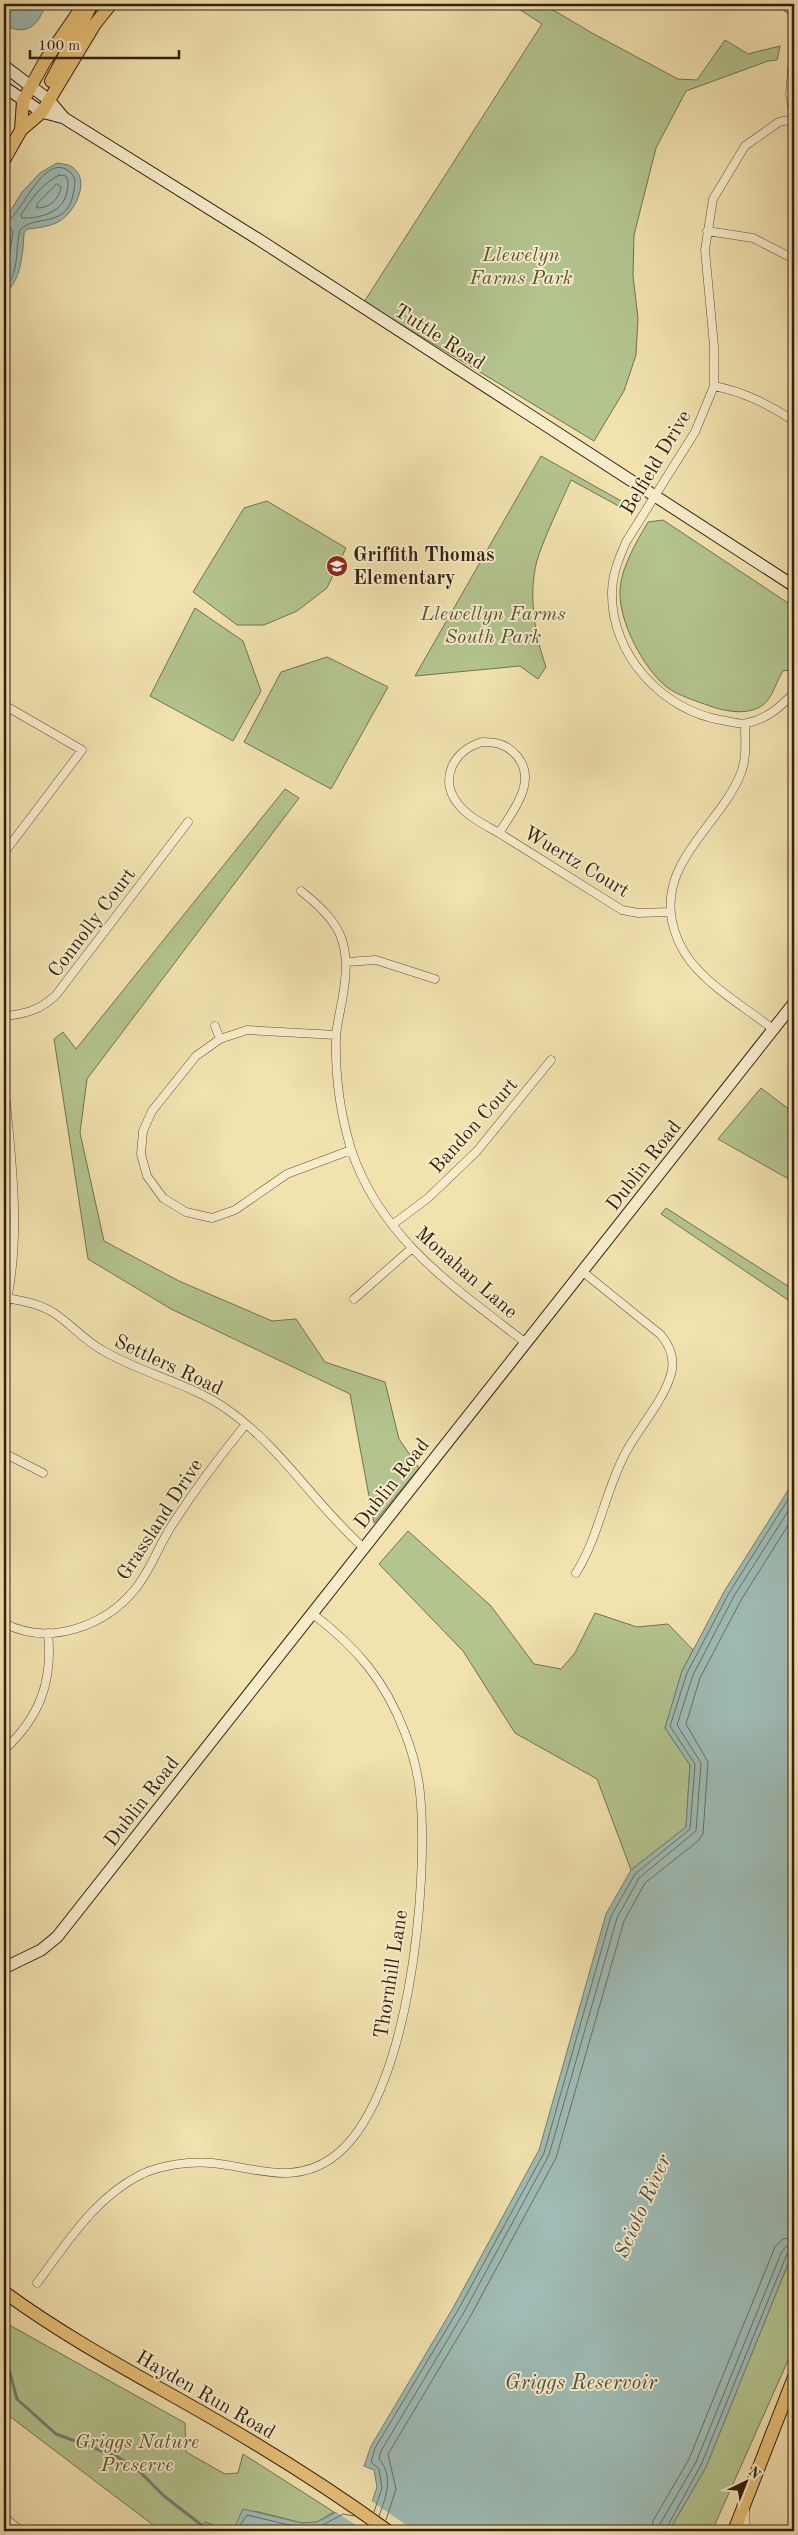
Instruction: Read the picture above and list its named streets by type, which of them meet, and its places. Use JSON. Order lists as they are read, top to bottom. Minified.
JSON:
{"streets":{"main road":["Tuttle Road","Dublin Road","Hayden Run Road"],"street":["Belfield Drive","Wuertz Court","Connolly Court","Bandon Court","Monahan Lane","Settlers Road","Grassland Drive","Thornhill Lane"]},"crossings":[["Tuttle Road","Belfield Drive"],["Bandon Court","Monahan Lane"],["Dublin Road","Monahan Lane"],["Dublin Road","Settlers Road"],["Dublin Road","Thornhill Lane"],["Settlers Road","Grassland Drive"]],"water":["Scioto River","Griggs Reservoir"],"parks":["Llewelyn Farms Park","Llewellyn Farms South Park","Griggs Nature Preserve"],"places":{"school or university":["Griffith Thomas Elementary"]},"scale_bar":"100 m","north":"top right"}
